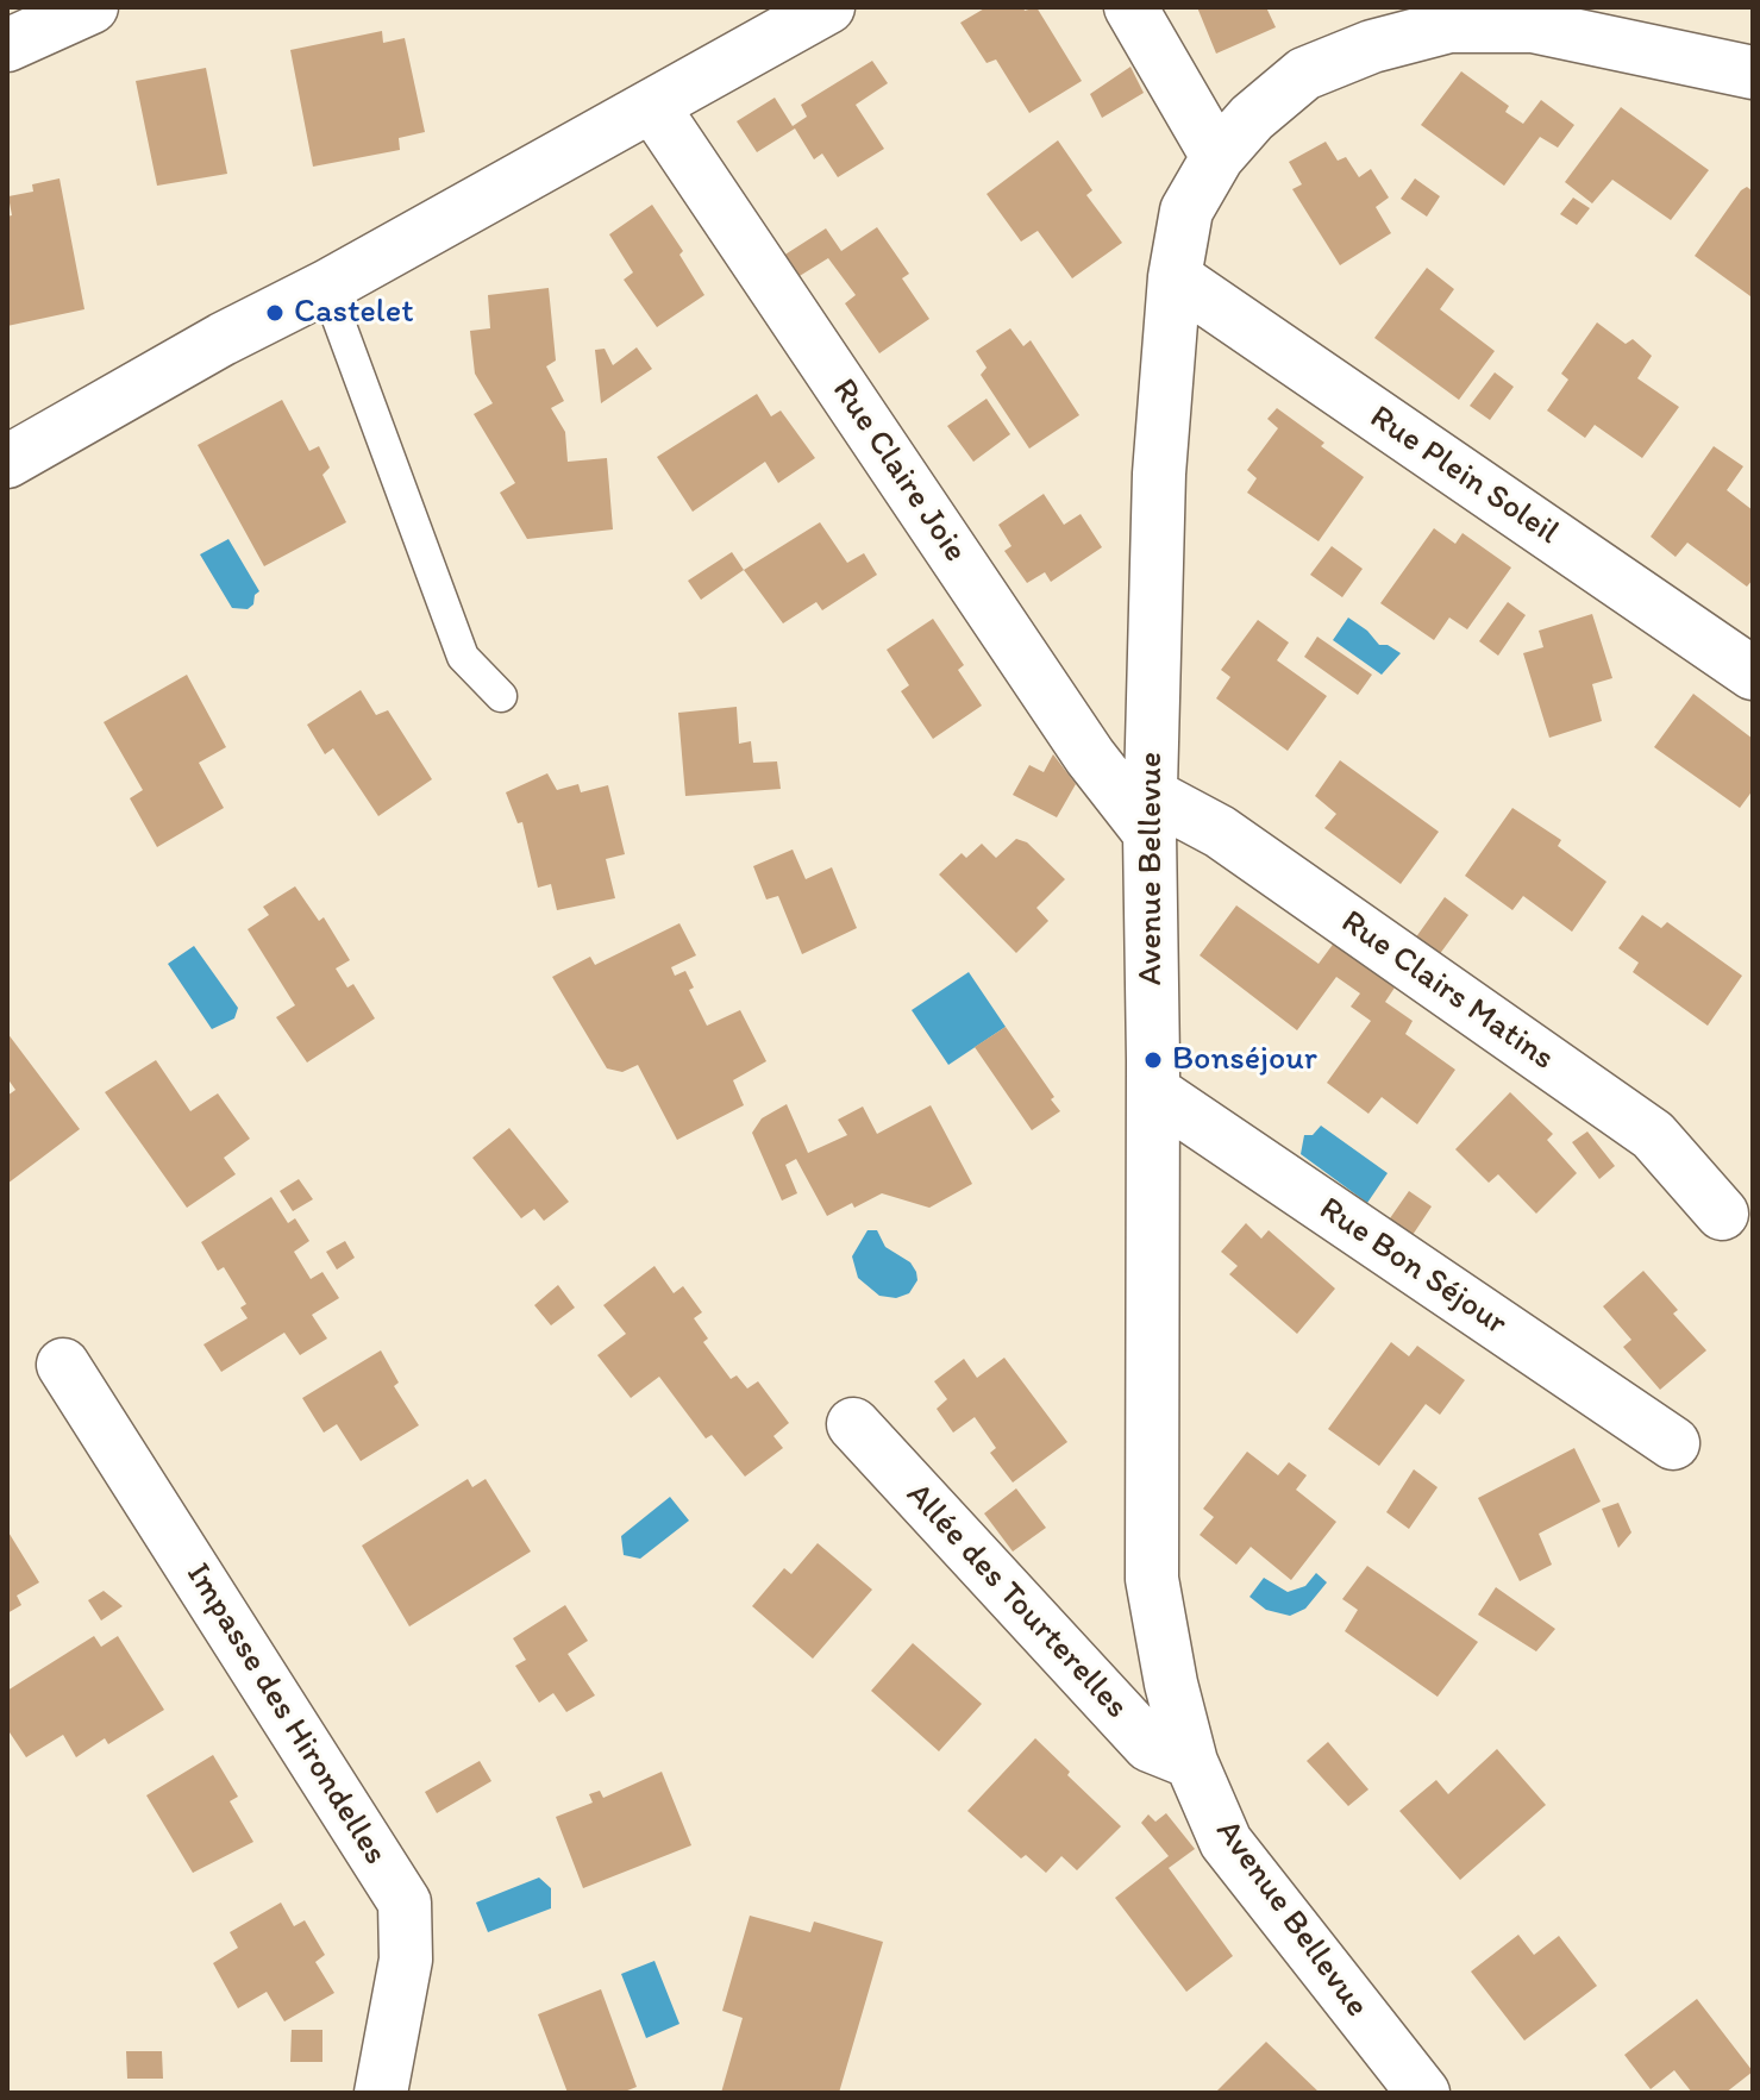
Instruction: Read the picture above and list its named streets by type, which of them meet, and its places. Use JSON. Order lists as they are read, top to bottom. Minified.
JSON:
{"streets":{"street":["Rue Claire Joie","Rue Plein Soleil","Avenue Bellevue","Rue Clairs Matins","Rue Bon Séjour","Allée des Tourterelles","Impasse des Hirondelles"]},"crossings":[["Rue Claire Joie","Avenue Bellevue"],["Rue Claire Joie","Rue Clairs Matins"],["Rue Plein Soleil","Avenue Bellevue"],["Avenue Bellevue","Rue Clairs Matins"],["Avenue Bellevue","Rue Bon Séjour"],["Avenue Bellevue","Allée des Tourterelles"]],"places":["Castelet","Bonséjour"]}
